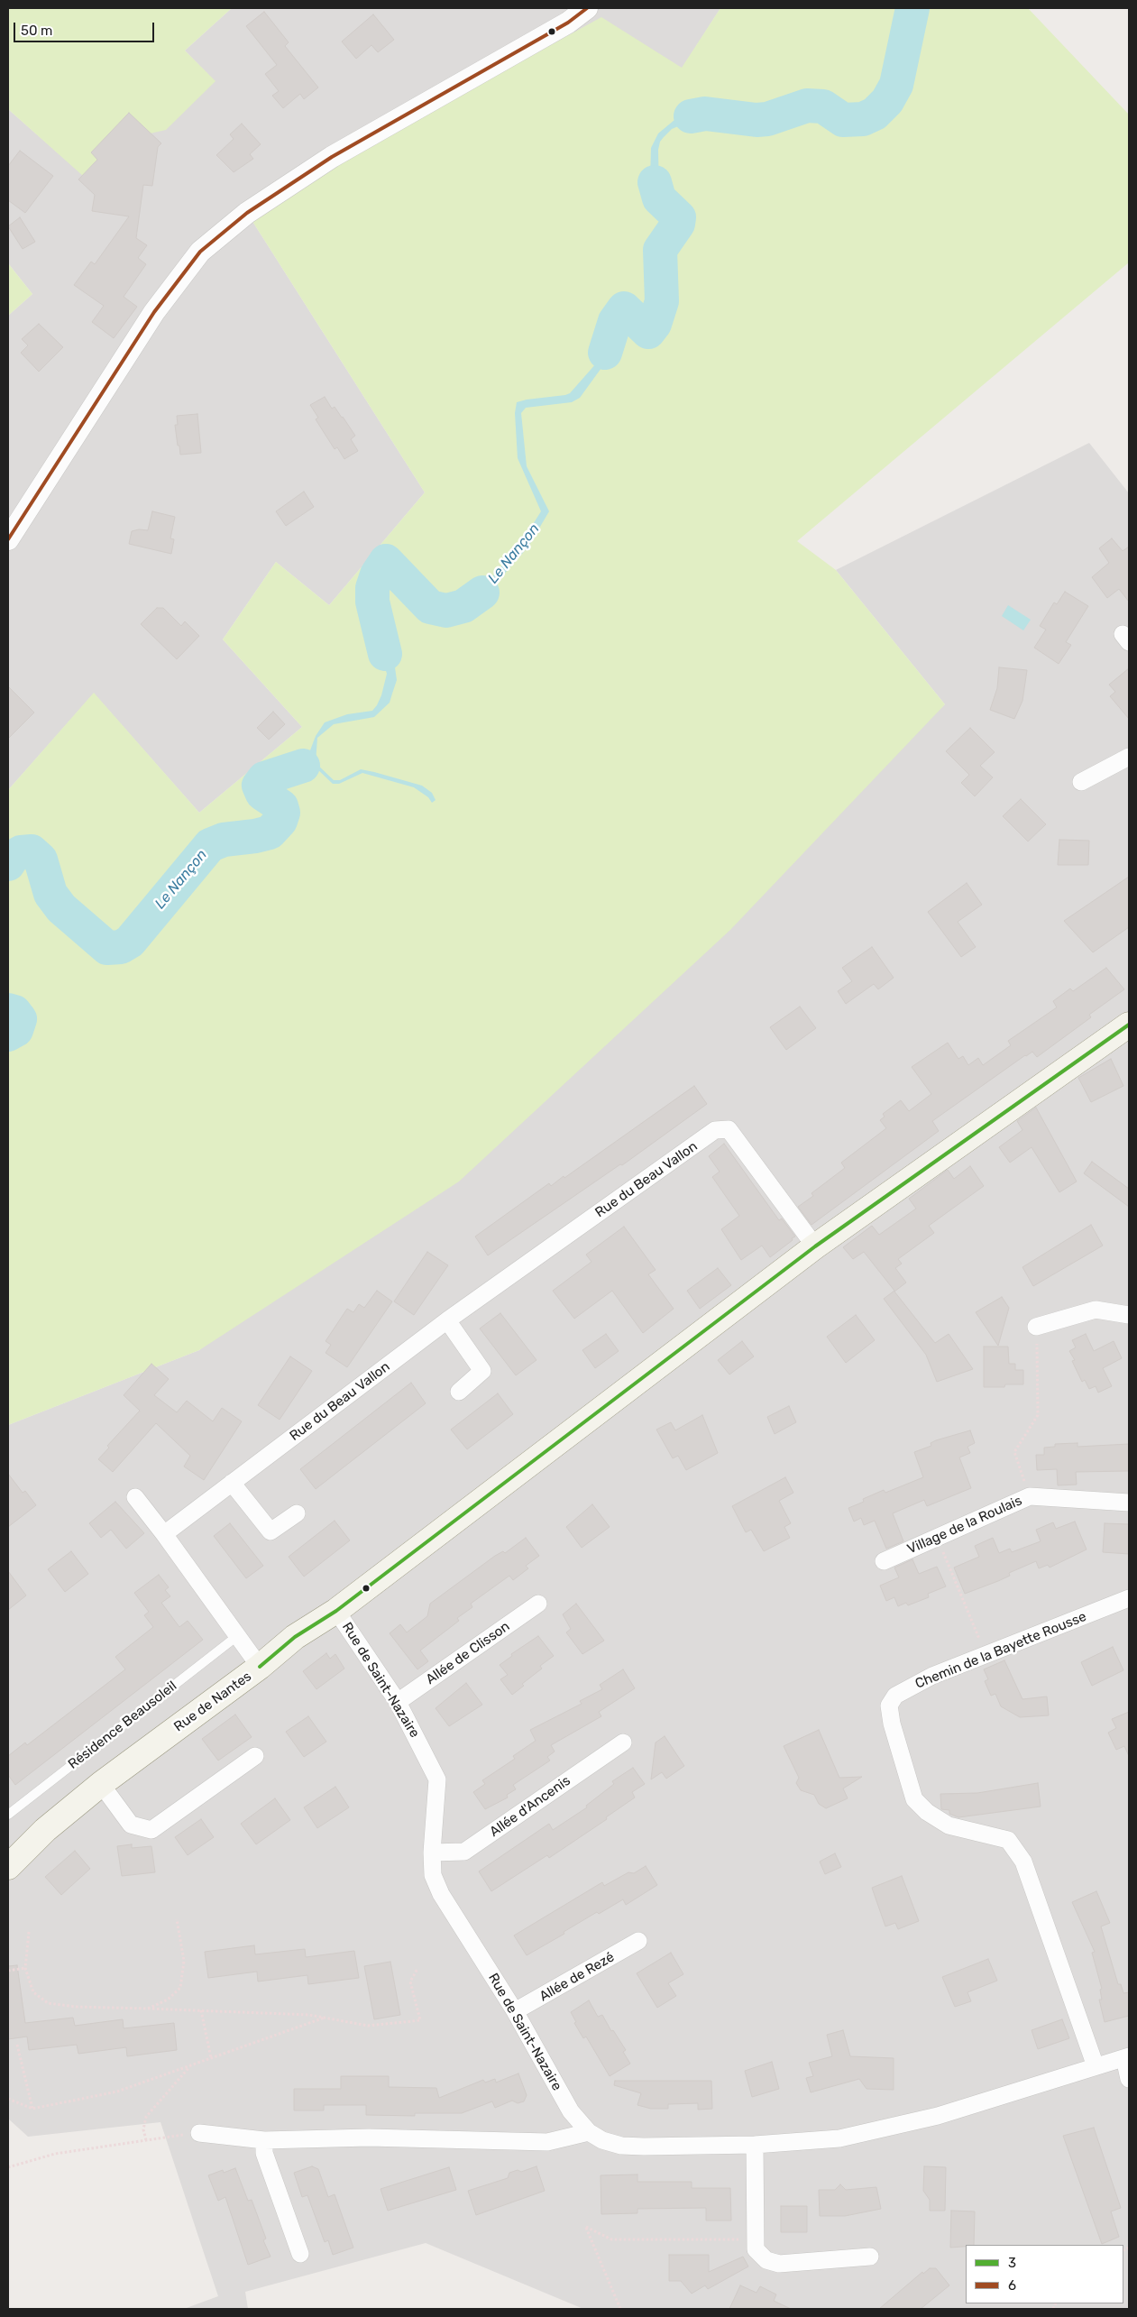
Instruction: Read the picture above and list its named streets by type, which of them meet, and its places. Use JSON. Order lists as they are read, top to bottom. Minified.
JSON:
{"streets":{"main road":["Rue de Nantes"],"street":["Rue du Beau Vallon","Village de la Roulais","Chemin de la Bayette Rousse","Allée de Clisson","Rue de Saint-Nazaire","Allée d'Ancenis","Allée de Rezé"],"lane":["Résidence Beausoleil"]},"crossings":[["Rue du Beau Vallon","Rue de Nantes"],["Chemin de la Bayette Rousse","Rue de Saint-Nazaire"],["Allée de Clisson","Rue de Saint-Nazaire"],["Rue de Saint-Nazaire","Rue de Nantes"],["Rue de Saint-Nazaire","Allée d'Ancenis"],["Rue de Saint-Nazaire","Allée de Rezé"]],"water":["Le Nançon"],"lines":["transit line 6","transit line 3"],"legend":["3","6"],"scale_bar":"50 m"}
